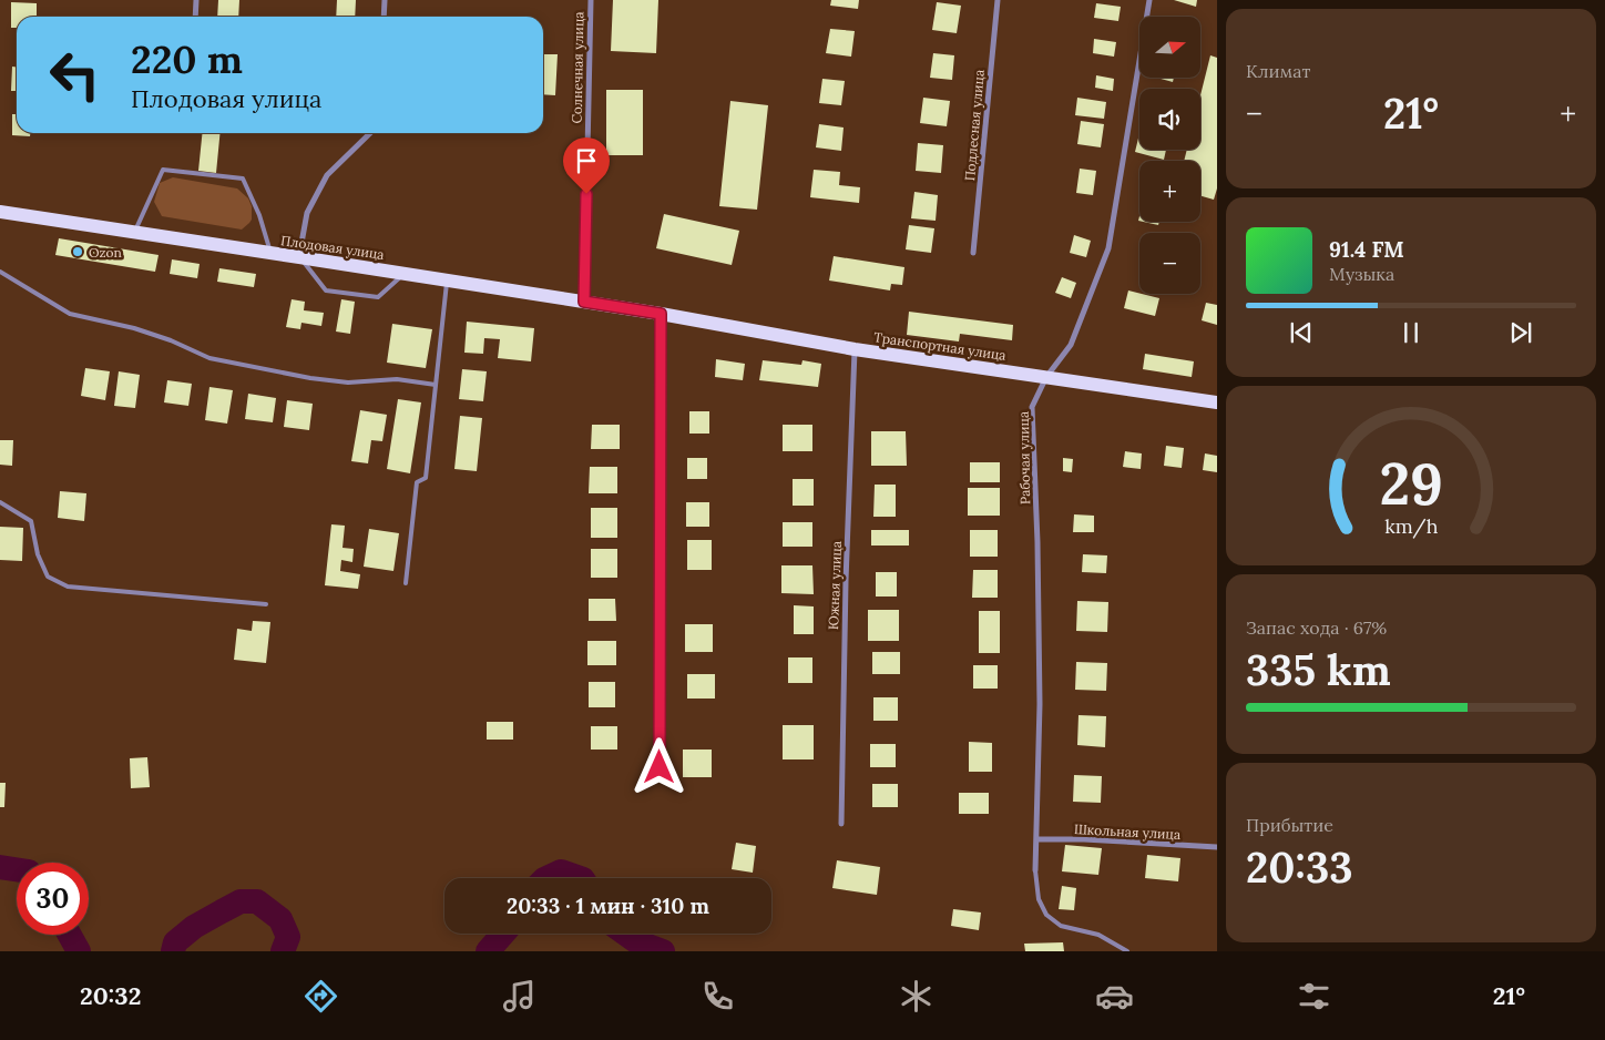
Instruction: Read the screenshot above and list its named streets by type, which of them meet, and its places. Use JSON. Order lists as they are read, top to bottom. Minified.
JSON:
{"streets":{"main road":["Плодовая улица","Транспортная улица"],"street":["Солнечная улица","Подлесная улица","Рабочая улица","Южная улица","Школьная улица"]},"crossings":[["Солнечная улица","Плодовая улица"],["Плодовая улица","Транспортная улица"],["Транспортная улица","Рабочая улица"],["Транспортная улица","Южная улица"],["Рабочая улица","Школьная улица"]],"places":["Ozon"],"north":"right","page":{"tile":["Климат",["Запас хода · 67%","335 km"],["Прибытие","20:33"]],"map_buttons":["+","−"],"turn":["220 m","Плодовая улица"],"heat":["−","21°","+"],"song":["91.4 FM","Музыка"],"limit":"30","trip":"20:33 · 1 мин · 310 m","tabs":["20:32","21°"],"gauge":["29","km/h"]}}
